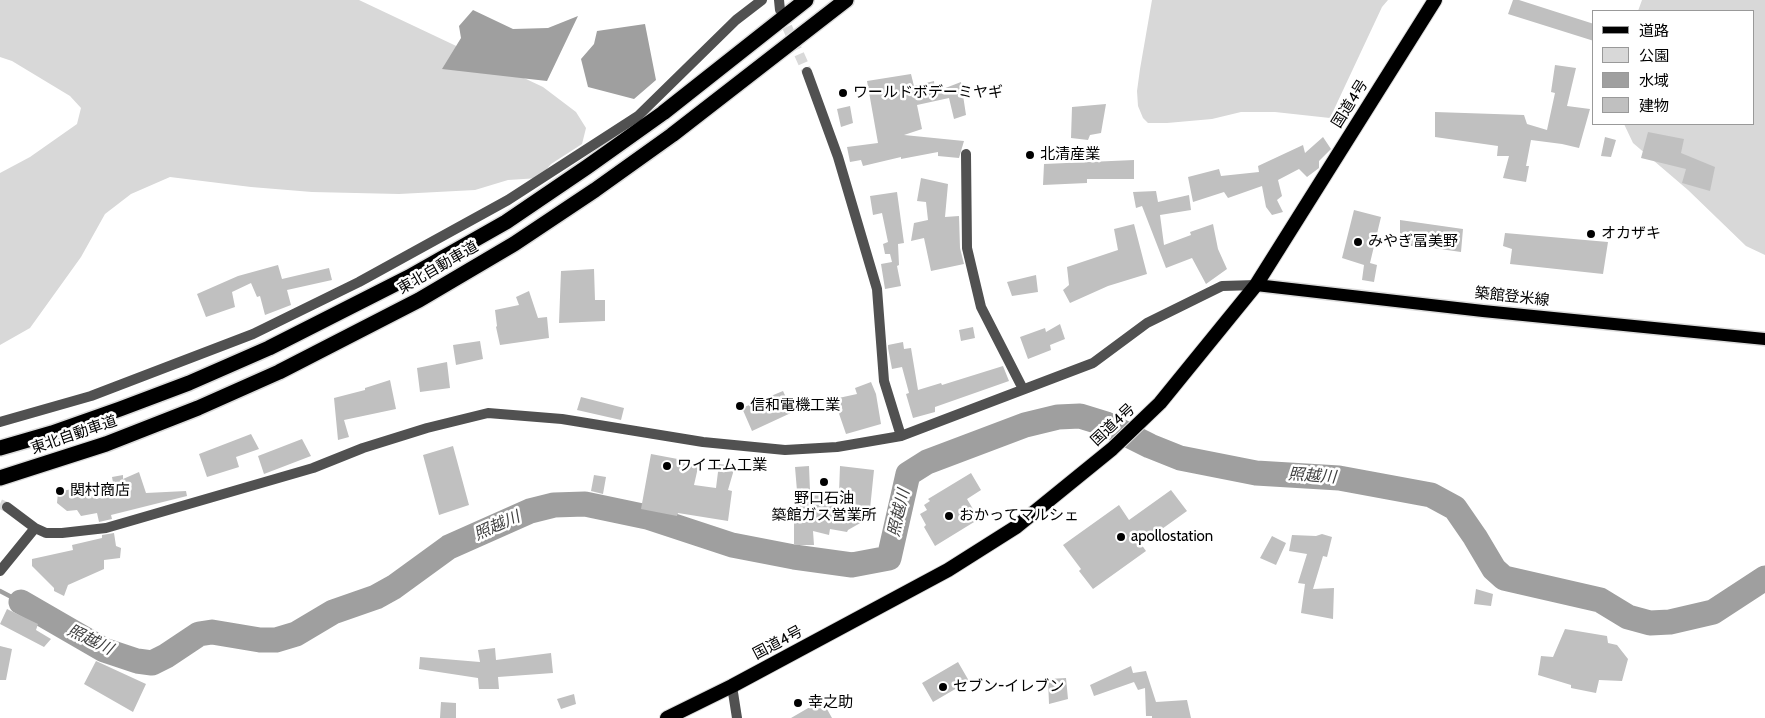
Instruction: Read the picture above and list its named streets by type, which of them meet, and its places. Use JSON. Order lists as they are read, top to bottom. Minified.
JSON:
{"streets":{"highway":["国道4号","東北自動車道"],"main road":["築館登米線"]},"crossings":[["国道4号","築館登米線"]],"water":["照越川"],"places":["ワールドボデーミヤギ","北清産業","オカザキ","みやぎ冨美野","信和電機工業","ワイエム工業","野口石油 築館ガス営業所","関村商店","おかってマルシェ","apollostation","セブン-イレブン","幸之助"],"legend":["道路","公園","水域","建物"]}
